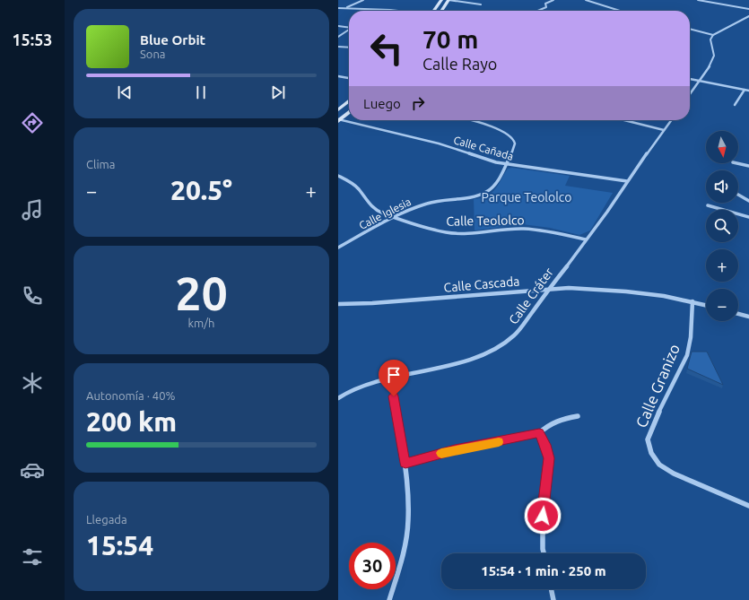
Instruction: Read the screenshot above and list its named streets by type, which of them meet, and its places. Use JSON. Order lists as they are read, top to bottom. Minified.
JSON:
{"streets":{"street":["Calle Cañada","Calle Iglesia","Calle Teololco","Calle Cascada","Calle Cráter","Calle Granizo"]},"crossings":[["Calle Cañada","Calle Iglesia"],["Calle Cañada","Calle Cráter"],["Calle Iglesia","Calle Teololco"],["Calle Teololco","Calle Cráter"],["Calle Cascada","Calle Cráter"],["Calle Cascada","Calle Granizo"]],"parks":["Parque Teololco"],"north":"bottom","page":{"tabs":"15:53","turn":["70 m","Calle Rayo"],"song":["Blue Orbit","Sona"],"then":"Luego","tile":["Clima",["20","km/h"],["Autonomía · 40%","200 km"],["Llegada","15:54"]],"map_buttons":["+","−"],"heat":["−","20.5°","+"],"limit":"30","trip":"15:54 · 1 min · 250 m"}}
